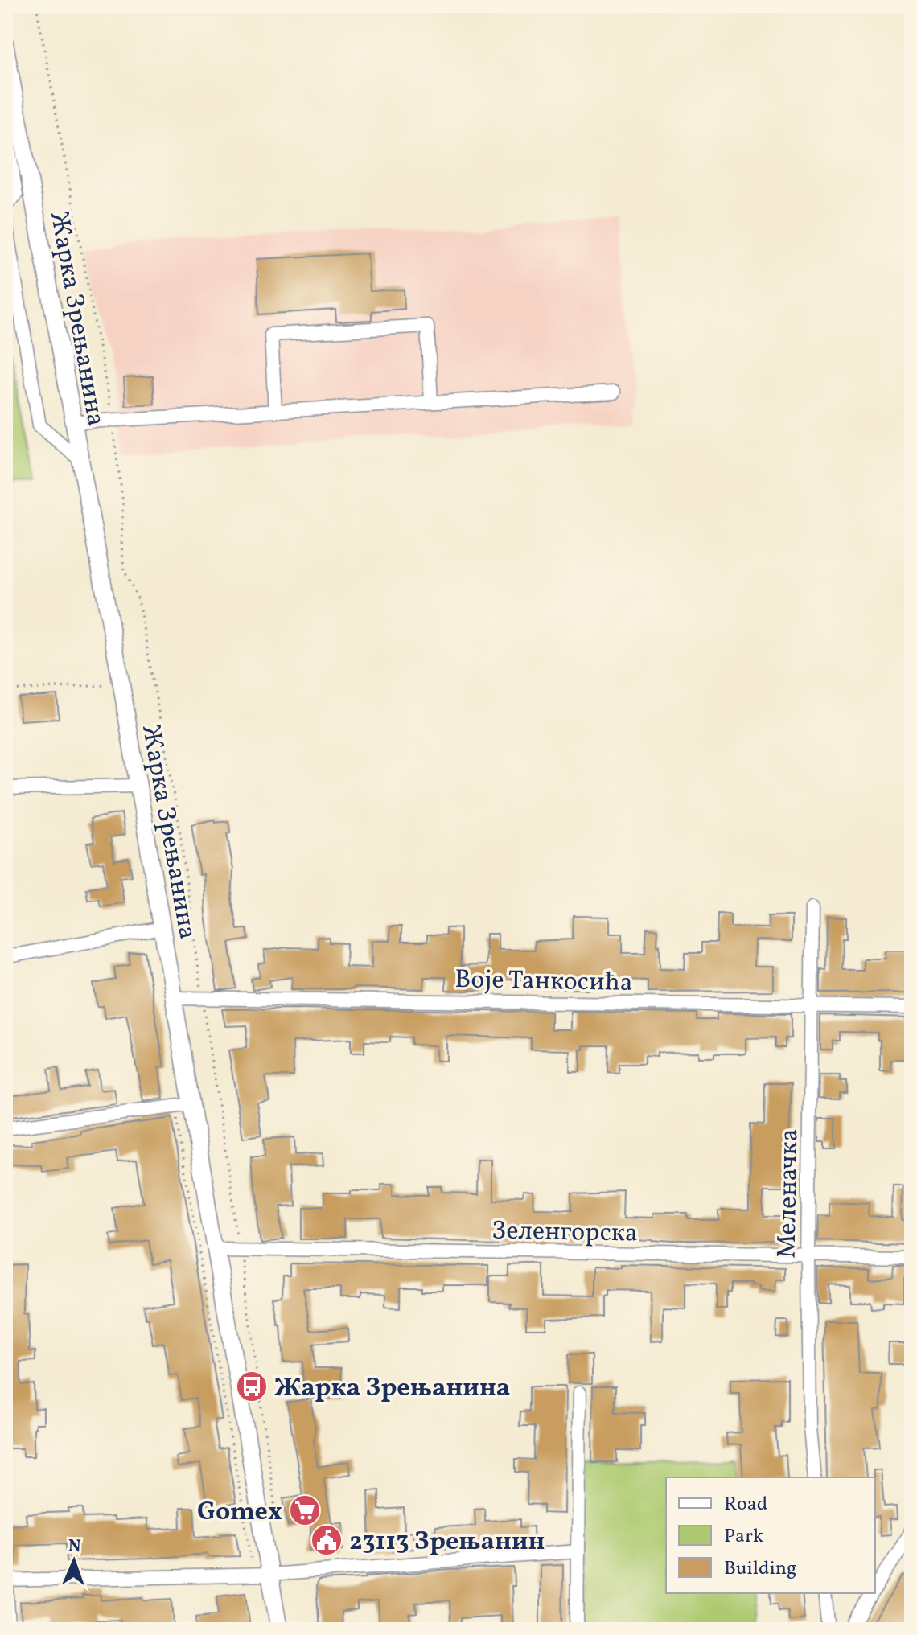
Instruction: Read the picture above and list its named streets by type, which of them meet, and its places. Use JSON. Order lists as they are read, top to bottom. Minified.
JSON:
{"streets":{"main road":["Жарка Зрењанина"],"street":["Воје Танкосића","Меленачка","Зеленгорска"]},"crossings":[["Жарка Зрењанина","Воје Танкосића"],["Жарка Зрењанина","Зеленгорска"],["Воје Танкосића","Меленачка"],["Меленачка","Зеленгорска"]],"places":{"bus stop":["Жарка Зрењанина"],"supermarket":["Gomex"],"public building":["23113 Зрењанин"]},"legend":["Road","Park","Building"],"north":"top"}
